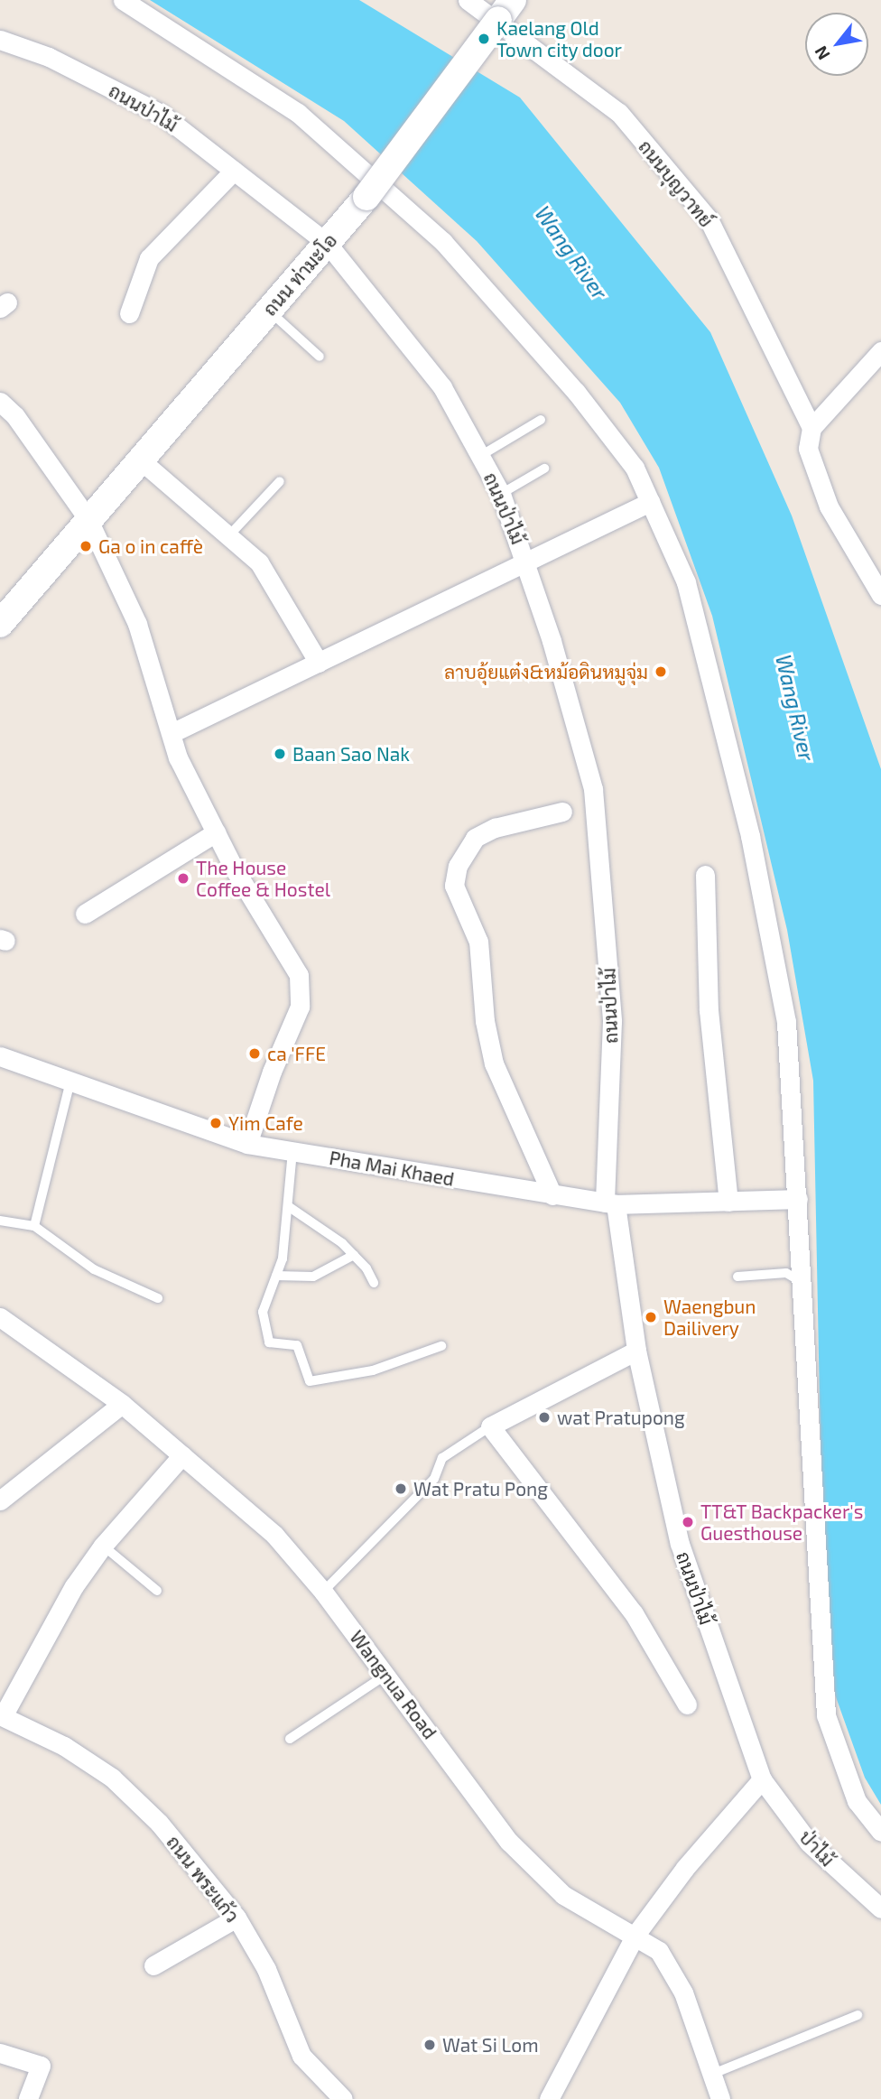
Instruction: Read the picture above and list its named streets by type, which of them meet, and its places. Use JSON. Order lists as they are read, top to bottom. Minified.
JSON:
{"streets":{"street":["ถนนป่าไม้","ถนนบุญวาทย์","ถนน ท่ามะโอ","Pha Mai Khaed","Wangnua Road","ป่าไม้","ถนน พระแก้ว"]},"crossings":[["ถนนป่าไม้","ถนน ท่ามะโอ"],["ถนนป่าไม้","Pha Mai Khaed"],["ถนนป่าไม้","ป่าไม้"],["ถนนบุญวาทย์","ถนน ท่ามะโอ"]],"water":["Wang River"],"places":["Kaelang Old Town city door","Ga o in caffè","ลาบอุ้ยแต๋ง&หม้อดินหมูจุ่ม","Baan Sao Nak","The House Coffee & Hostel","ca 'FFE","Yim Cafe","Waengbun Dailivery","wat Pratupong","Wat Pratu Pong","TT&T Backpacker's Guesthouse","Wat Si Lom"],"north":"bottom left"}
